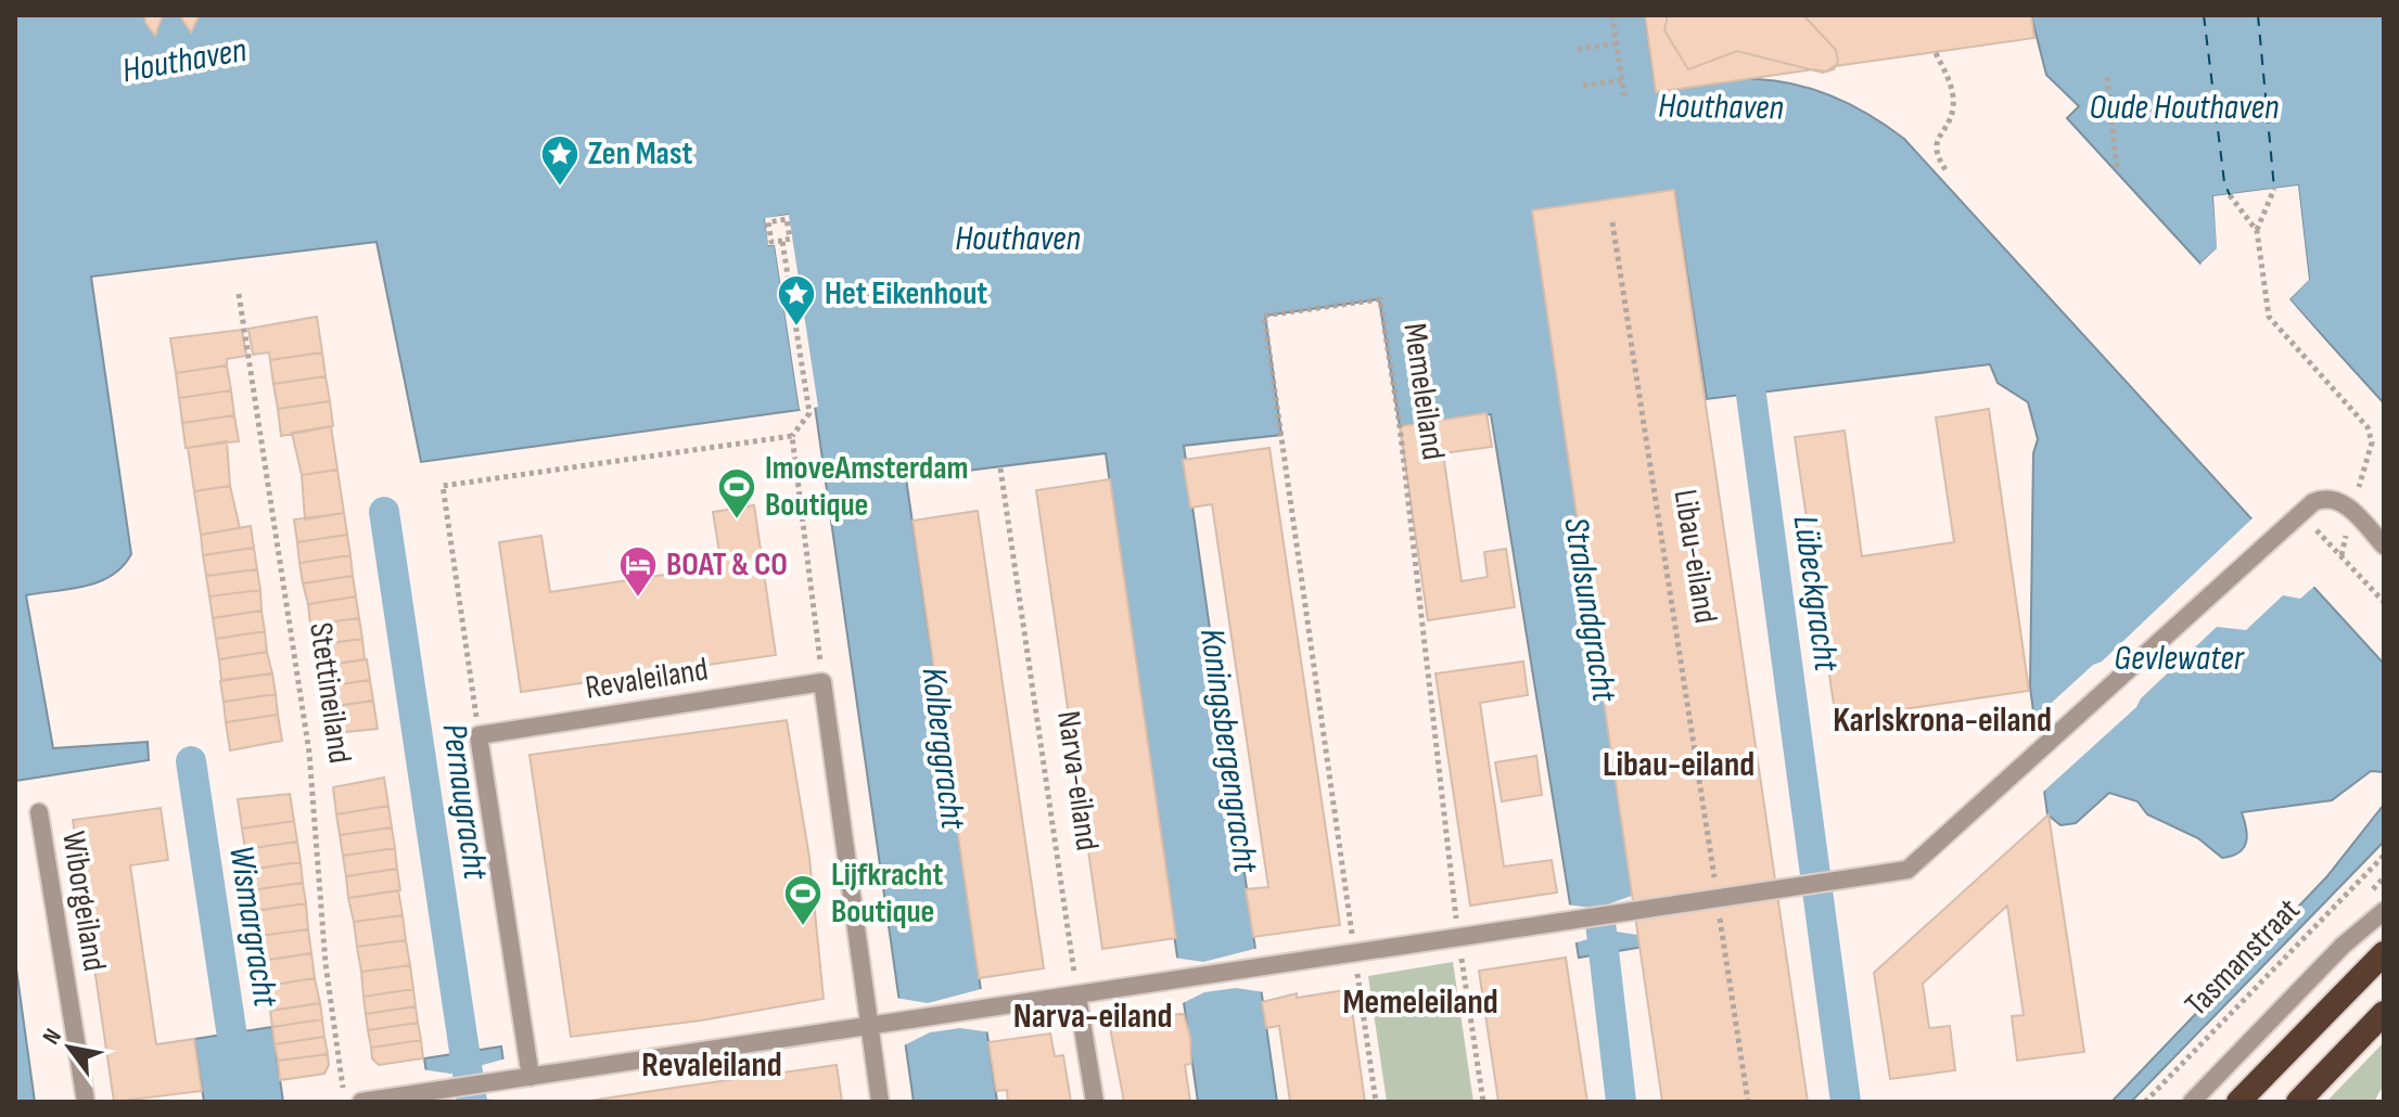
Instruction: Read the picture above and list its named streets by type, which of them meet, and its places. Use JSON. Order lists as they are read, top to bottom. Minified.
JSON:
{"streets":{"street":["Revaleiland","Wiborgeiland","Tasmanstraat"],"path":["Memeleiland","Libau-eiland","Stettineiland","Narva-eiland"]},"districts":["Karlskrona-eiland","Libau-eiland","Memeleiland","Narva-eiland","Revaleiland"],"water":["Houthaven","Oude Houthaven","Lübeckgracht","Stralsundgracht","Gevlewater","Kolberggracht","Koningsbergengracht","Pernaugracht","Wismargracht"],"places":{"place":["Zen Mast","Het Eikenhout"],"sports":["ImoveAmsterdam Boutique","Lijfkracht Boutique"],"hotel":["BOAT & CO"]},"north":"top left"}
